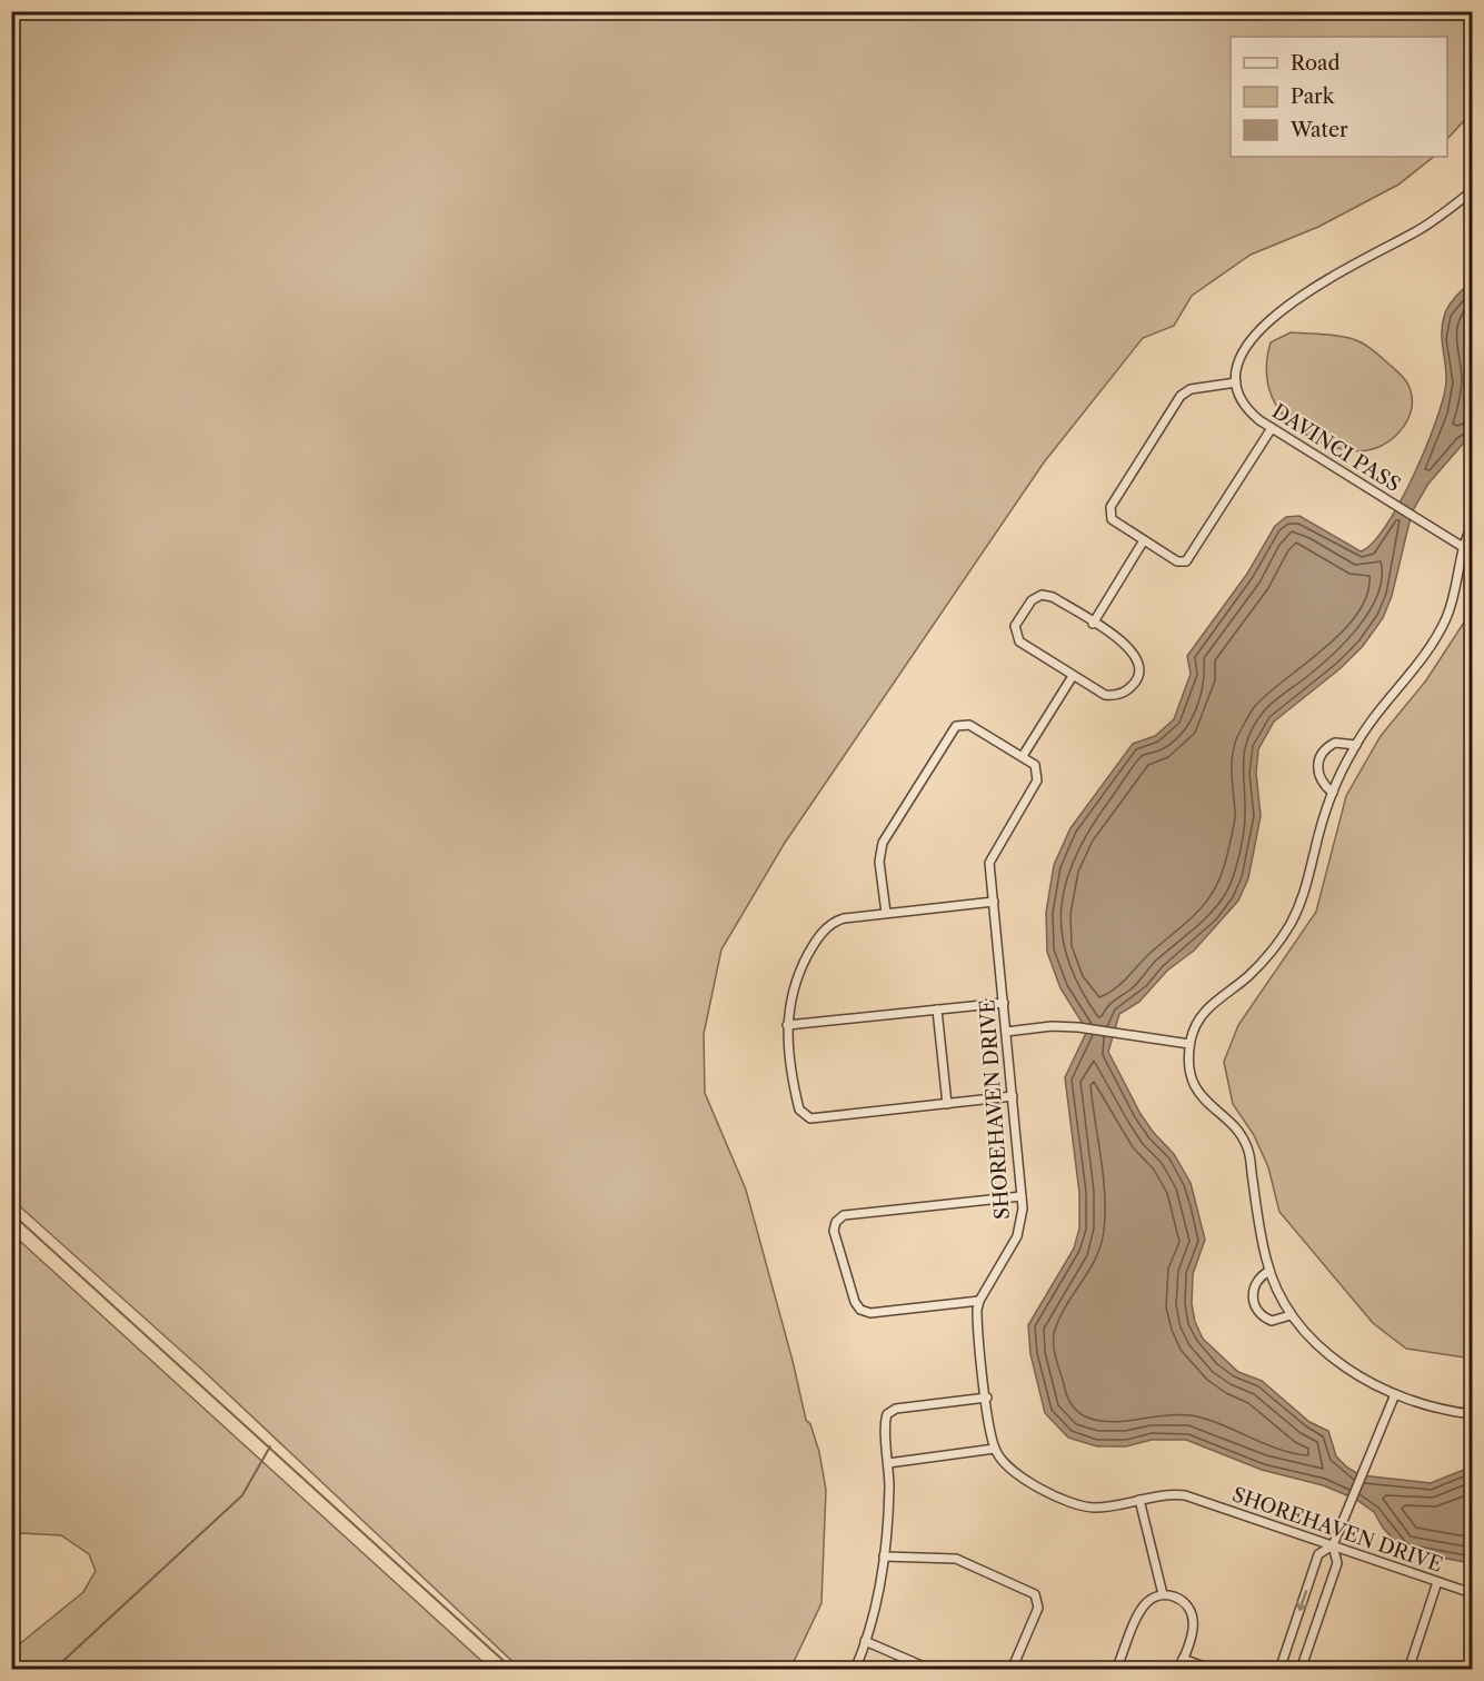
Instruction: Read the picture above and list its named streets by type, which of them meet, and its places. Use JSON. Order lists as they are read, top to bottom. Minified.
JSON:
{"streets":{"street":["DAVINCI PASS","SHOREHAVEN DRIVE"]},"legend":["Road","Park","Water"]}
